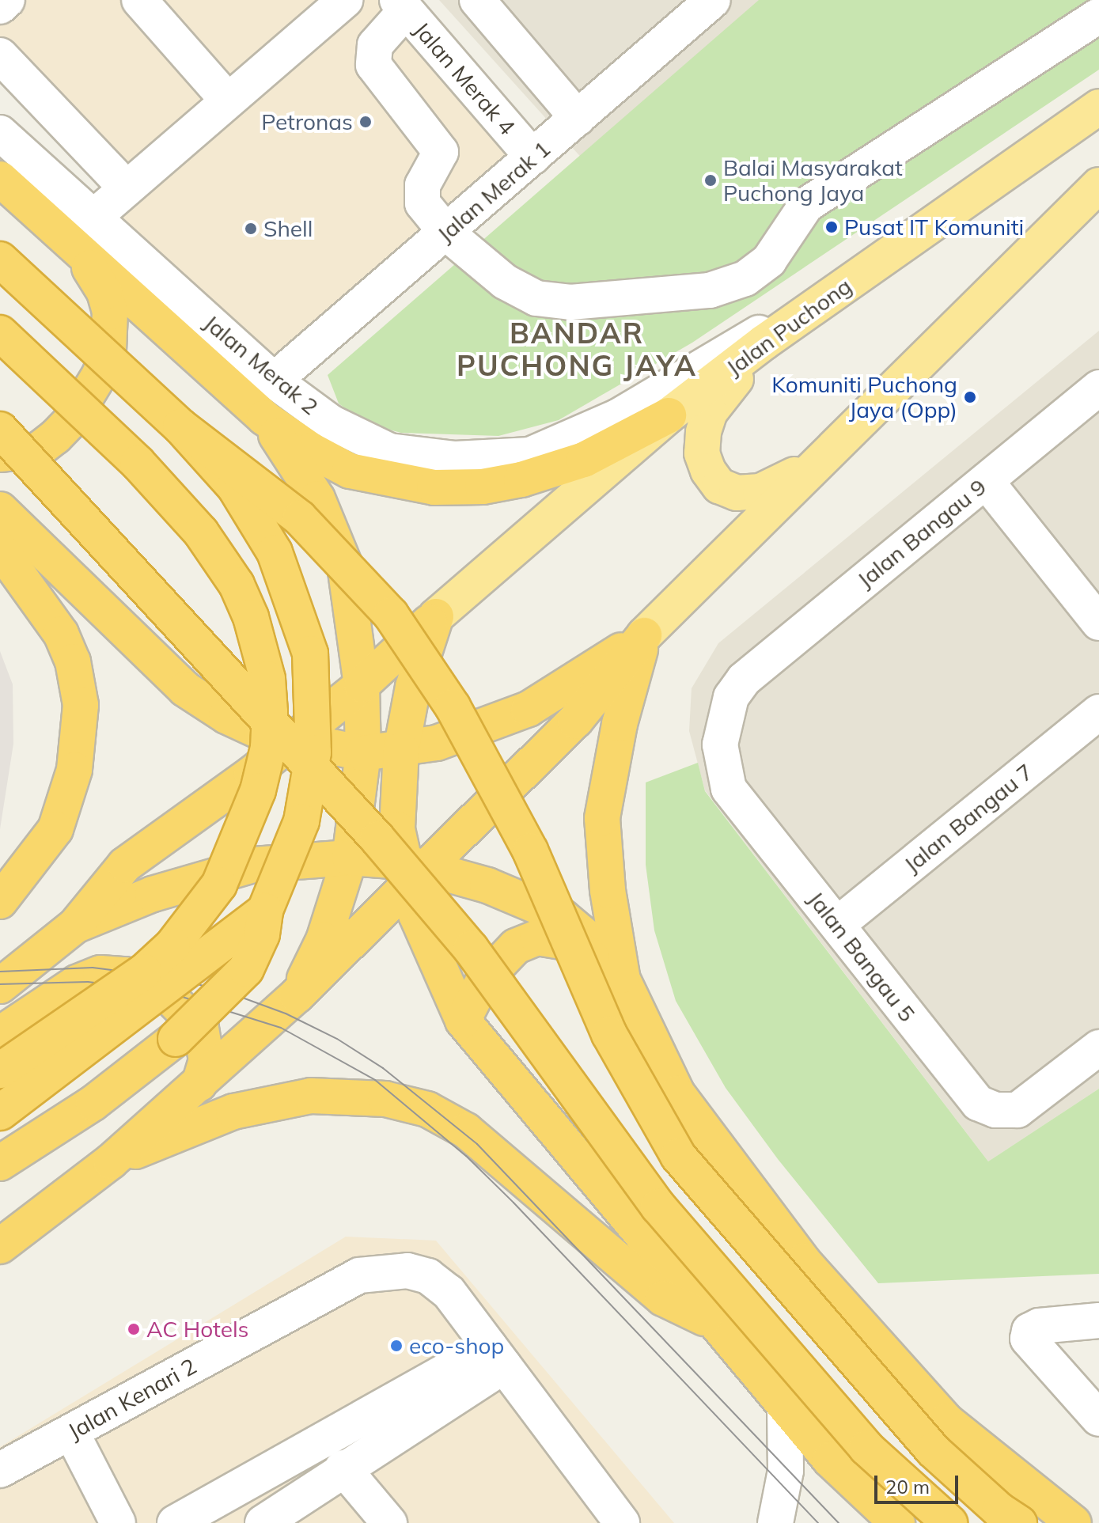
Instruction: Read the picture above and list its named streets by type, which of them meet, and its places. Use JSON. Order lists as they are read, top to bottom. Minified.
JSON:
{"streets":{"main road":["Jalan Puchong"],"street":["Jalan Merak 4","Jalan Merak 1","Jalan Merak 2","Jalan Bangau 9","Jalan Bangau 7","Jalan Bangau 5","Jalan Kenari 2"]},"crossings":[["Jalan Merak 4","Jalan Merak 1"],["Jalan Merak 1","Jalan Merak 2"],["Jalan Puchong","Jalan Merak 2"],["Jalan Bangau 9","Jalan Bangau 5"],["Jalan Bangau 7","Jalan Bangau 5"]],"districts":["BANDAR PUCHONG JAYA"],"places":["Petronas","Balai Masyarakat Puchong Jaya","Pusat IT Komuniti","Shell","Komuniti Puchong Jaya (Opp)","AC Hotels","eco-shop"],"scale_bar":"20 m"}
